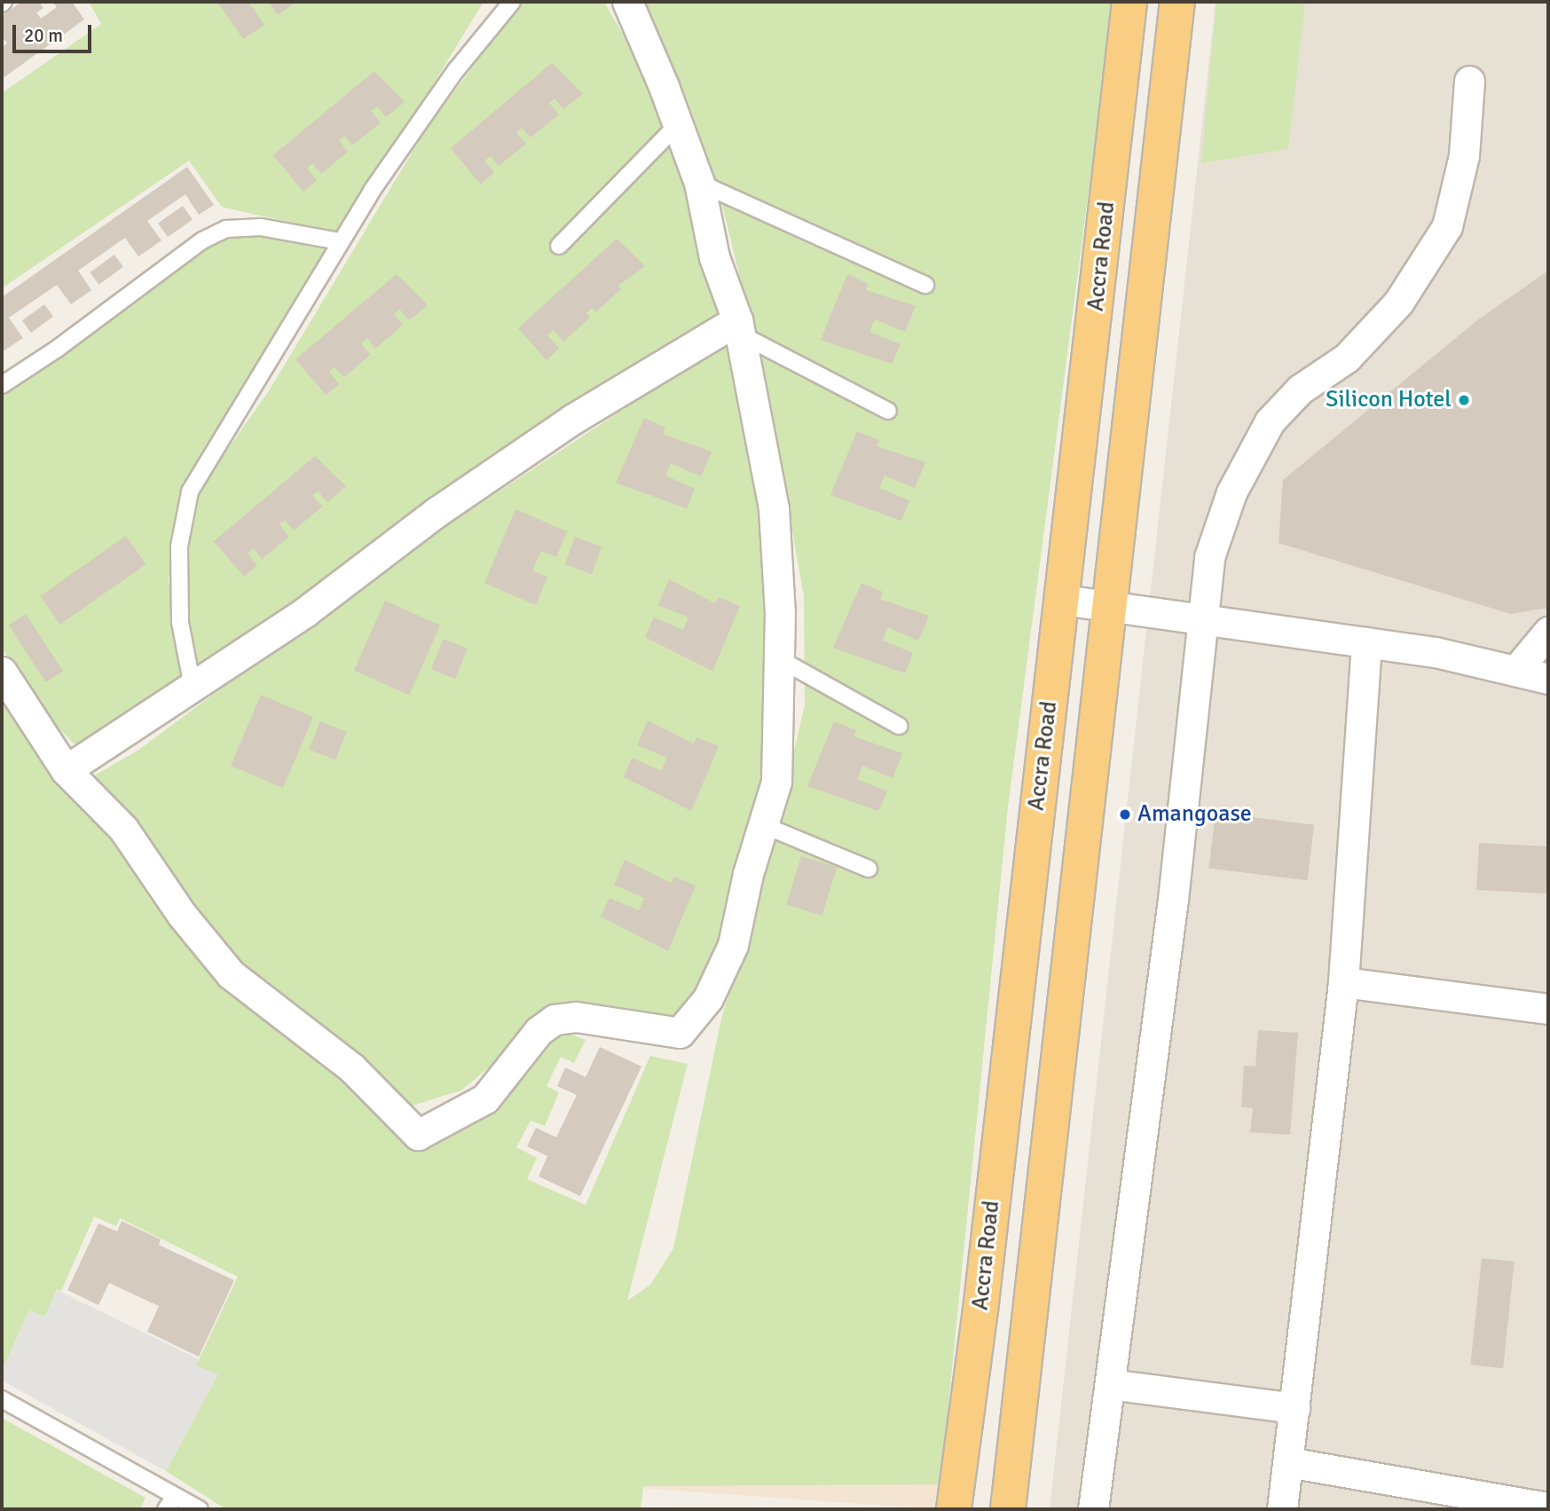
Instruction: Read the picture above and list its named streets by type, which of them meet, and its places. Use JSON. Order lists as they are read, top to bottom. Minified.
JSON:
{"streets":{"highway":["Accra Road"]},"places":["Silicon Hotel","Amangoase"],"scale_bar":"20 m"}
